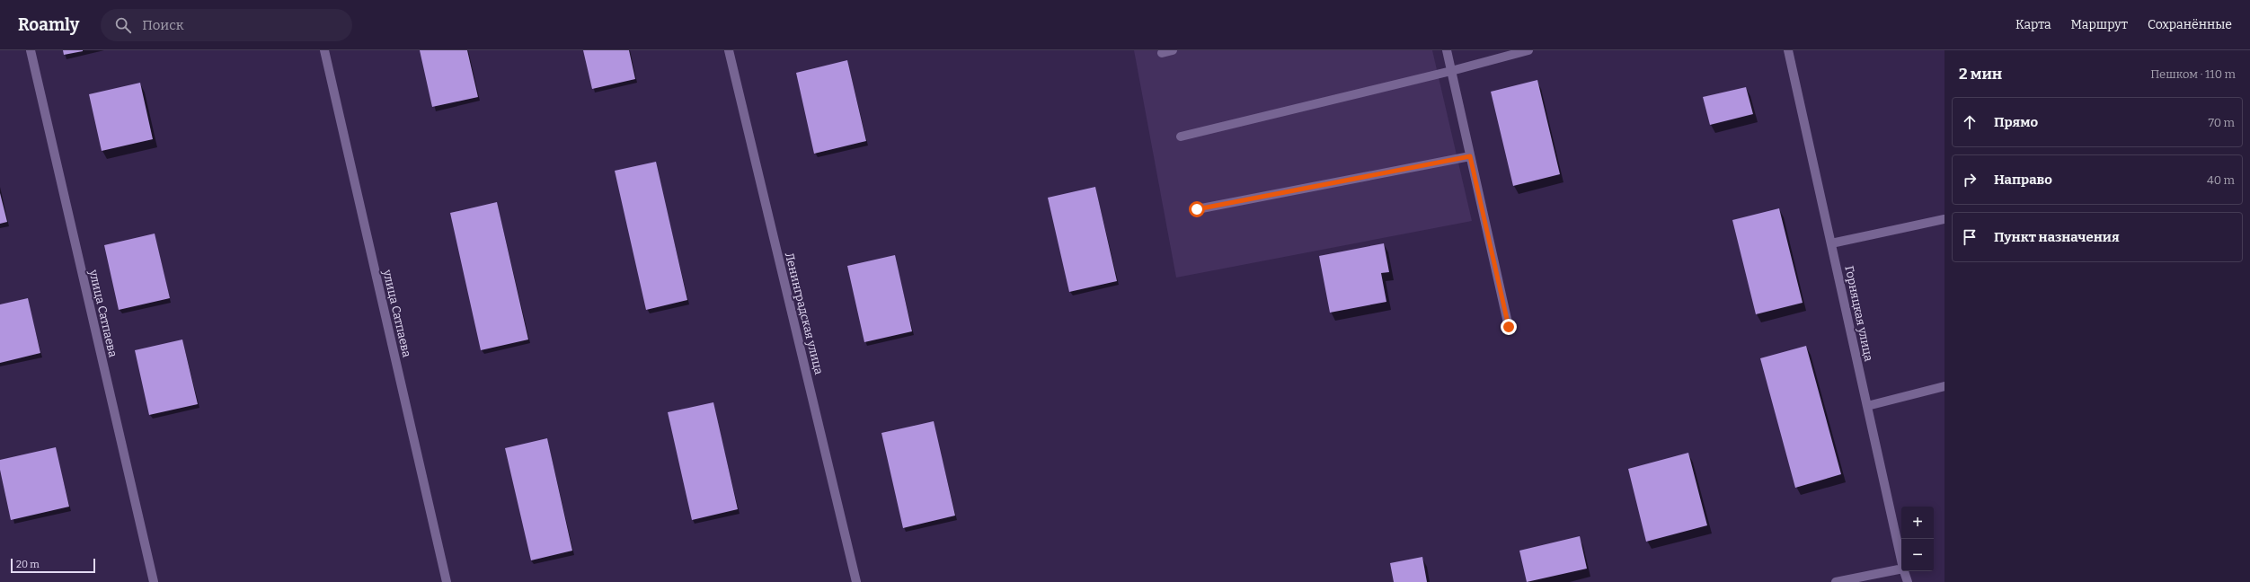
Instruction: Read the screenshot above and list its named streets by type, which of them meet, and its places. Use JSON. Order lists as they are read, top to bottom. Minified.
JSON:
{"streets":{"street":["улица Сатпаева","Ленинградская улица","Горняцкая улица"]},"scale_bar":"20 m","page":{"header":"Roamly","search":"Поиск","nav":["Карта","Маршрут","Сохранённые"],"heading":["2 мин","Пешком · 110 m"],"list":[["Прямо","70 m"],["Направо","40 m"],"Пункт назначения"],"map_buttons":["+","−"],"scale":"20 m"}}
